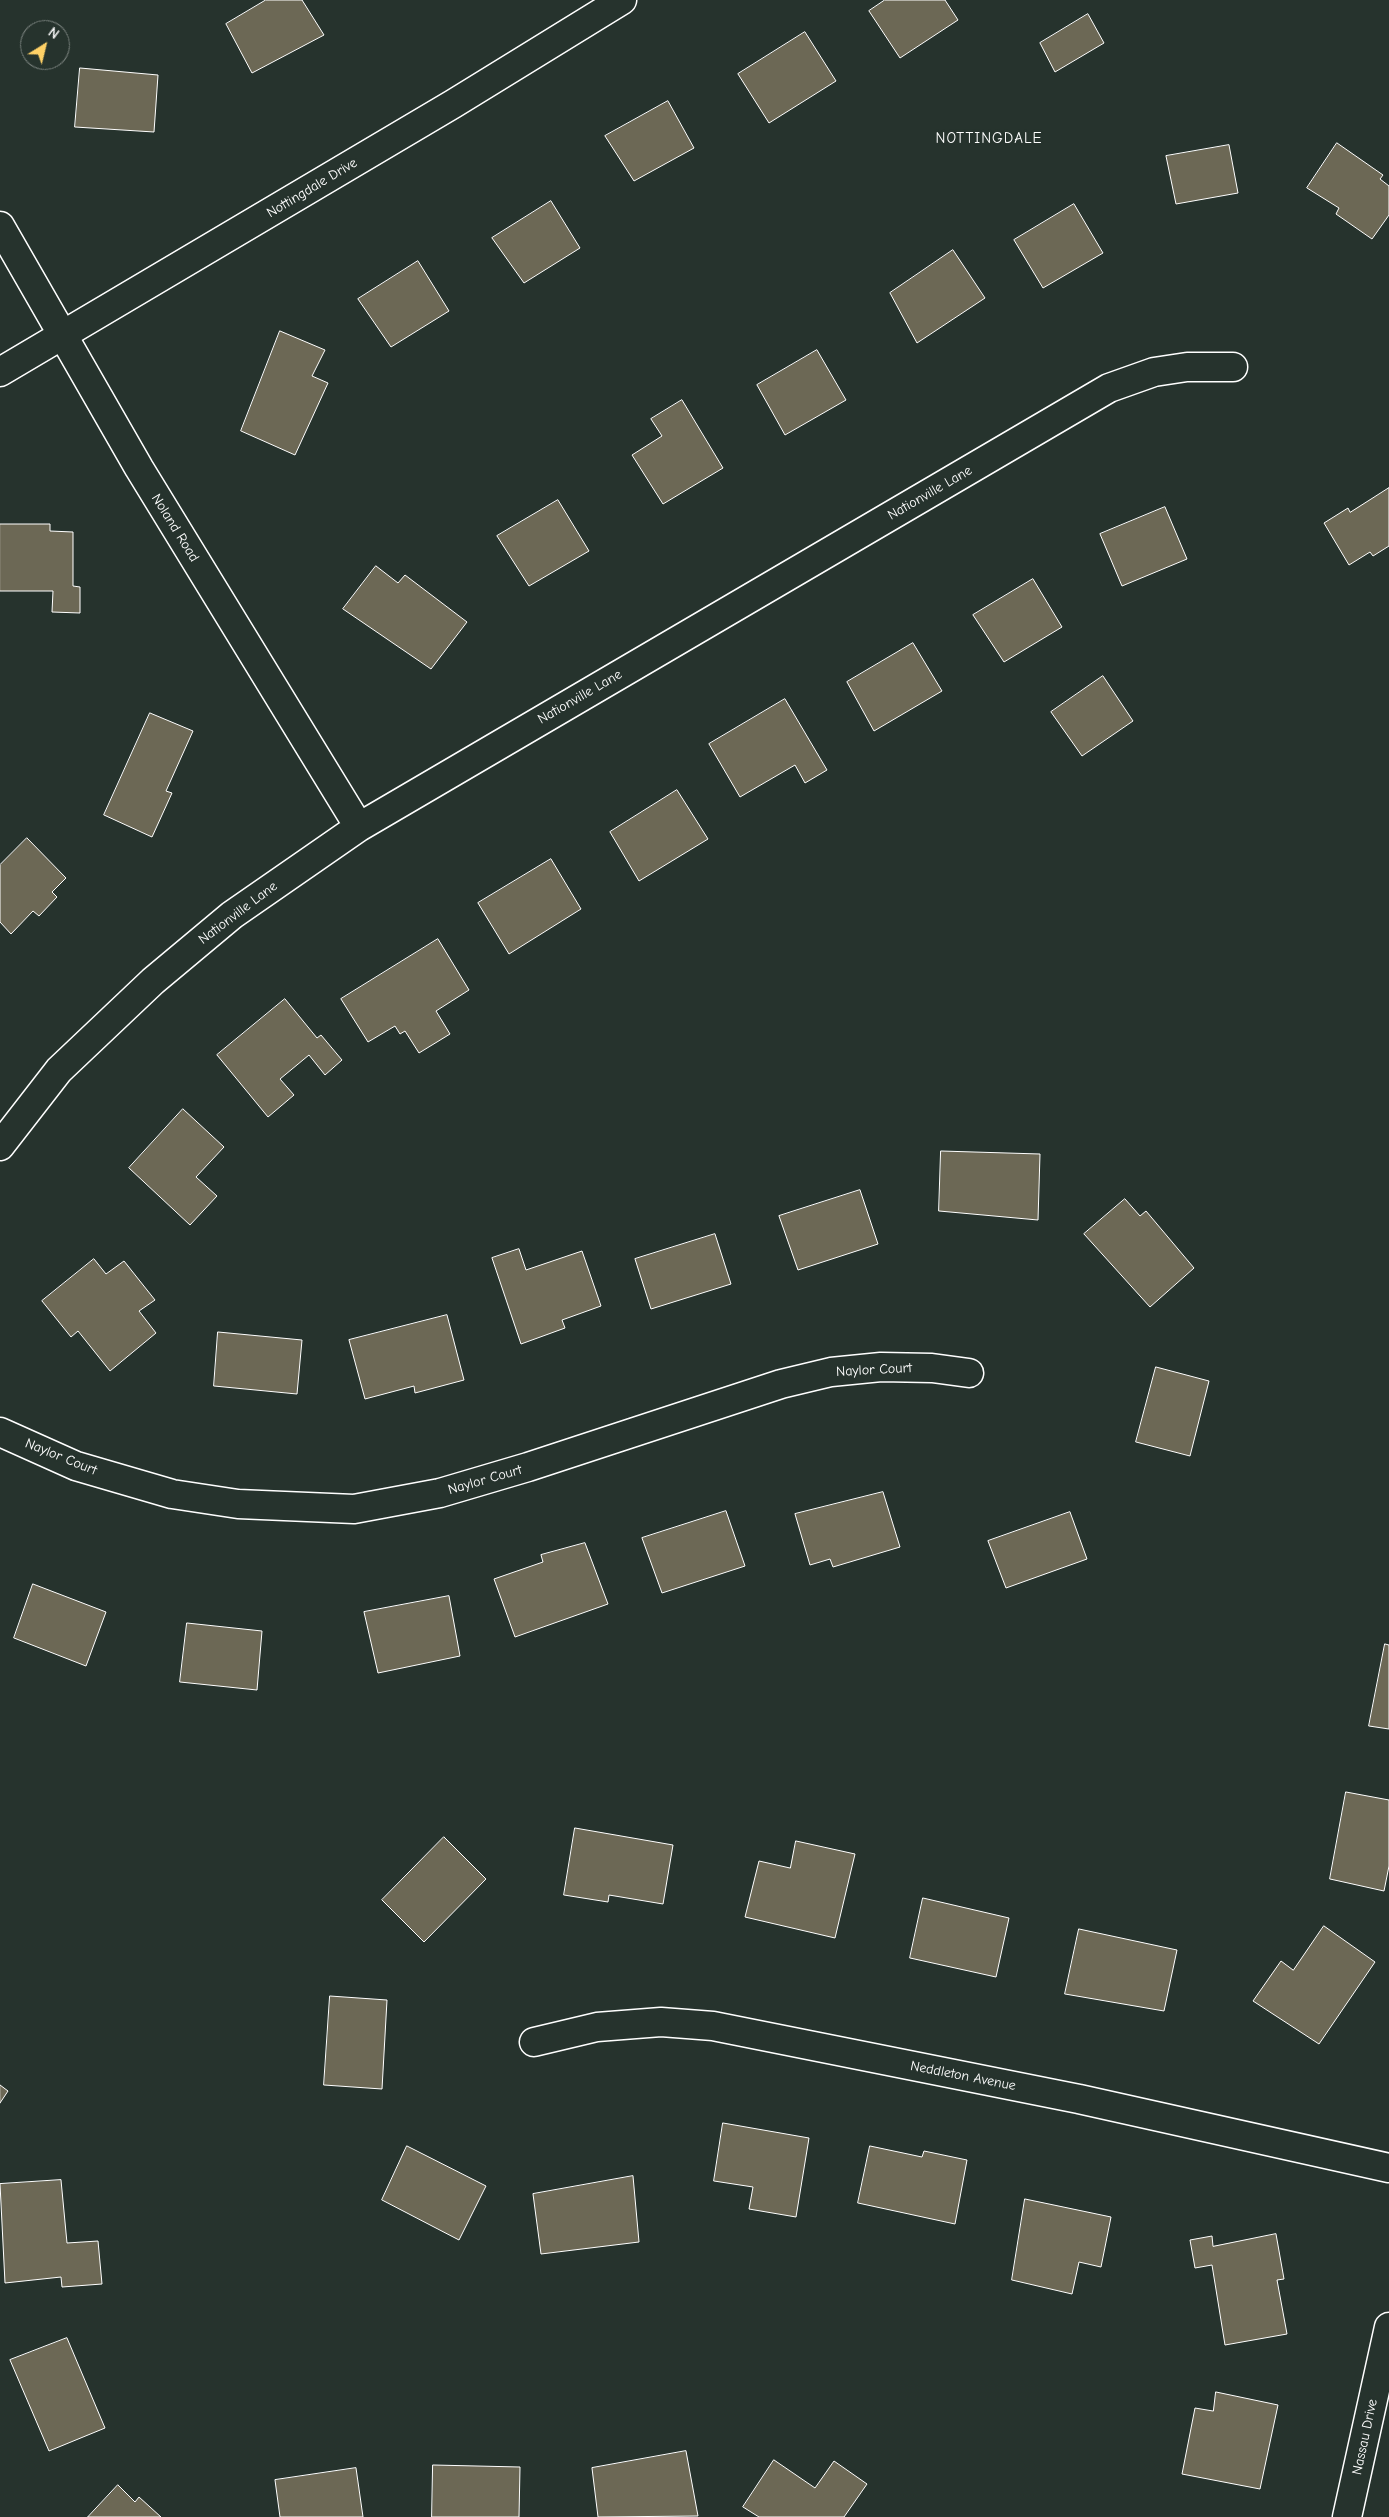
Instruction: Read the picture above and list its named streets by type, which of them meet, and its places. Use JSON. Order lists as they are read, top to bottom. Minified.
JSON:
{"streets":{"street":["Nottingdale Drive","Nationville Lane","Noland Road","Naylor Court","Neddleton Avenue","Nassau Drive"]},"crossings":[["Nottingdale Drive","Noland Road"],["Nationville Lane","Noland Road"]],"districts":["NOTTINGDALE"],"north":"top right"}
